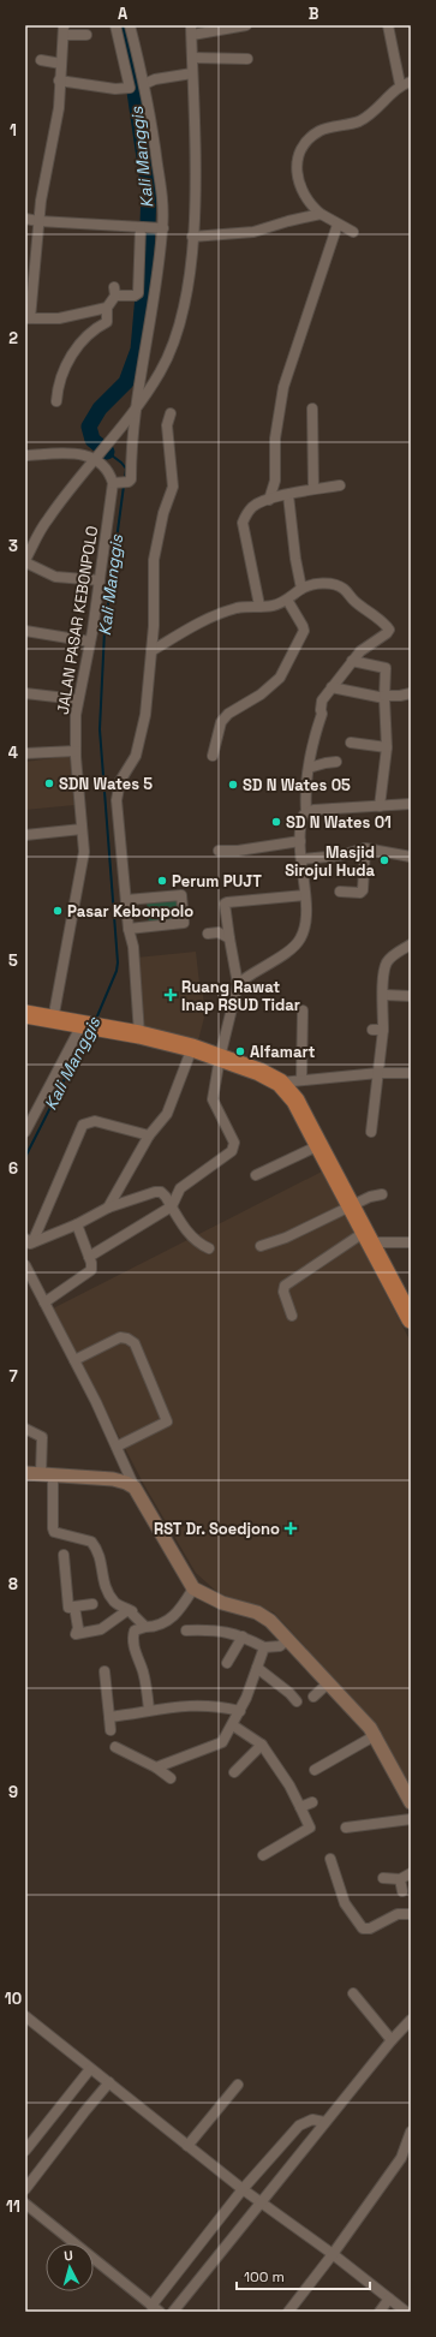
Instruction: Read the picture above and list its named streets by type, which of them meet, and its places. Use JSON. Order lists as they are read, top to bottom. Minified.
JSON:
{"streets":{"street":["JALAN PASAR KEBONPOLO"]},"water":["Kali Manggis"],"places":{"other":["SDN Wates 5","SD N Wates 05","SD N Wates 01","Masjid Sirojul Huda","Perum PUJT","Pasar Kebonpolo","Alfamart"],"health":["Ruang Rawat Inap RSUD Tidar","RST Dr. Soedjono"]},"scale_bar":"100 m","north":"top","grid":{"columns":["A","B"],"rows":["1","2","3","4","5","6","7","8","9","10","11"]}}
